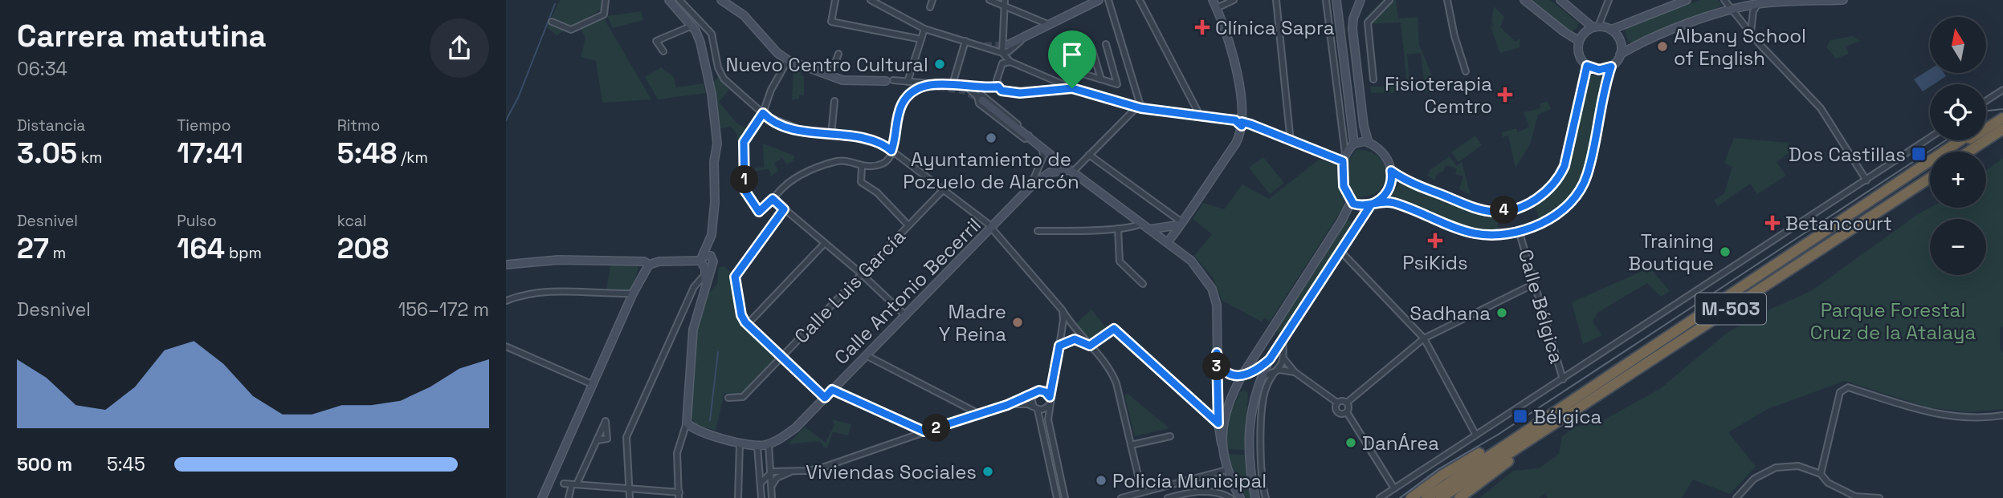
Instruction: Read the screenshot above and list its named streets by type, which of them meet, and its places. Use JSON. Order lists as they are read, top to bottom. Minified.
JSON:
{"streets":{"highway":["M-503"],"street":["Calle Luis García","Calle Antonio Becerril","Calle Bélgica"]},"parks":["Parque Forestal Cruz de la Atalaya"],"places":{"health":["Clínica Sapra","Fisioterapia Cemtro","Betancourt","PsiKids"],"other":["Albany School of English","Nuevo Centro Cultural","Ayuntamiento de Pozuelo de Alarcón","Training Boutique","Sadhana","Madre Y Reina","DanÁrea","Viviendas Sociales","Policía Municipal"],"transit":["Dos Castillas","Bélgica"]},"north":"top","page":{"heading":["Carrera matutina","06:34"],"map_buttons":["+","−"],"stats":[["Distancia","3.05 km"],["Tiempo","17:41"],["Ritmo","5:48 /km"],["Desnivel","27 m"],["Pulso","164 bpm"],["kcal","208"]],"pins":["1","4","3","2"],"chart":["Desnivel","156–172 m"],"list":[{"name":"500 m","note":"5:45"}]}}
